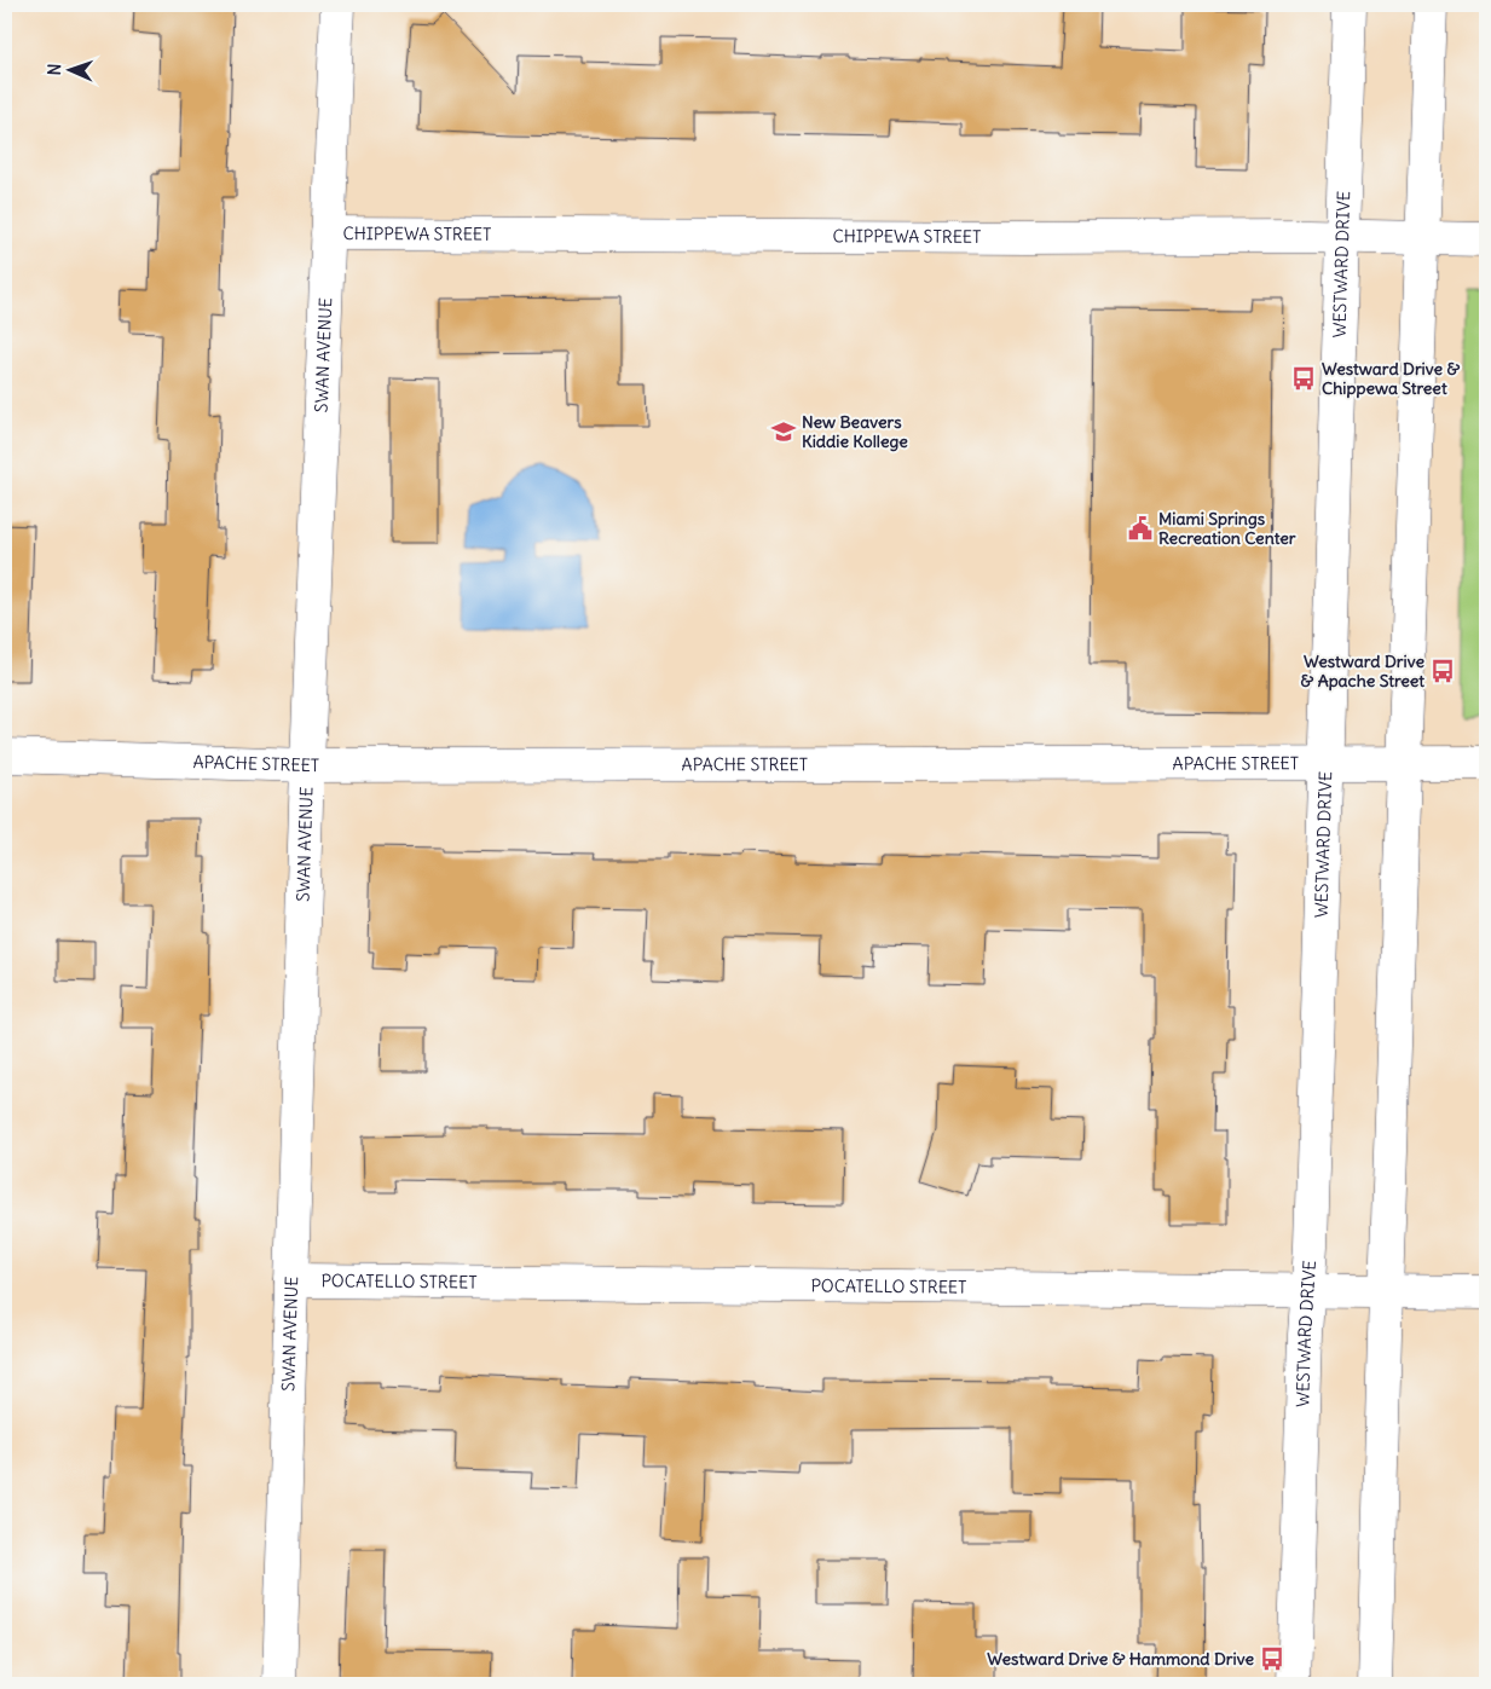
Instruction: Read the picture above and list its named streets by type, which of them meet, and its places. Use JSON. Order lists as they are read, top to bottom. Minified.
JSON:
{"streets":{"street":["CHIPPEWA STREET","WESTWARD DRIVE","SWAN AVENUE","APACHE STREET","POCATELLO STREET"]},"crossings":[["CHIPPEWA STREET","WESTWARD DRIVE"],["CHIPPEWA STREET","SWAN AVENUE"],["WESTWARD DRIVE","APACHE STREET"],["WESTWARD DRIVE","POCATELLO STREET"],["SWAN AVENUE","APACHE STREET"],["SWAN AVENUE","POCATELLO STREET"]],"places":{"bus stop":["Westward Drive & Chippewa Street","Westward Drive & Apache Street","Westward Drive & Hammond Drive"],"school or university":["New Beavers Kiddie Kollege"],"public building":["Miami Springs Recreation Center"]},"north":"left"}
